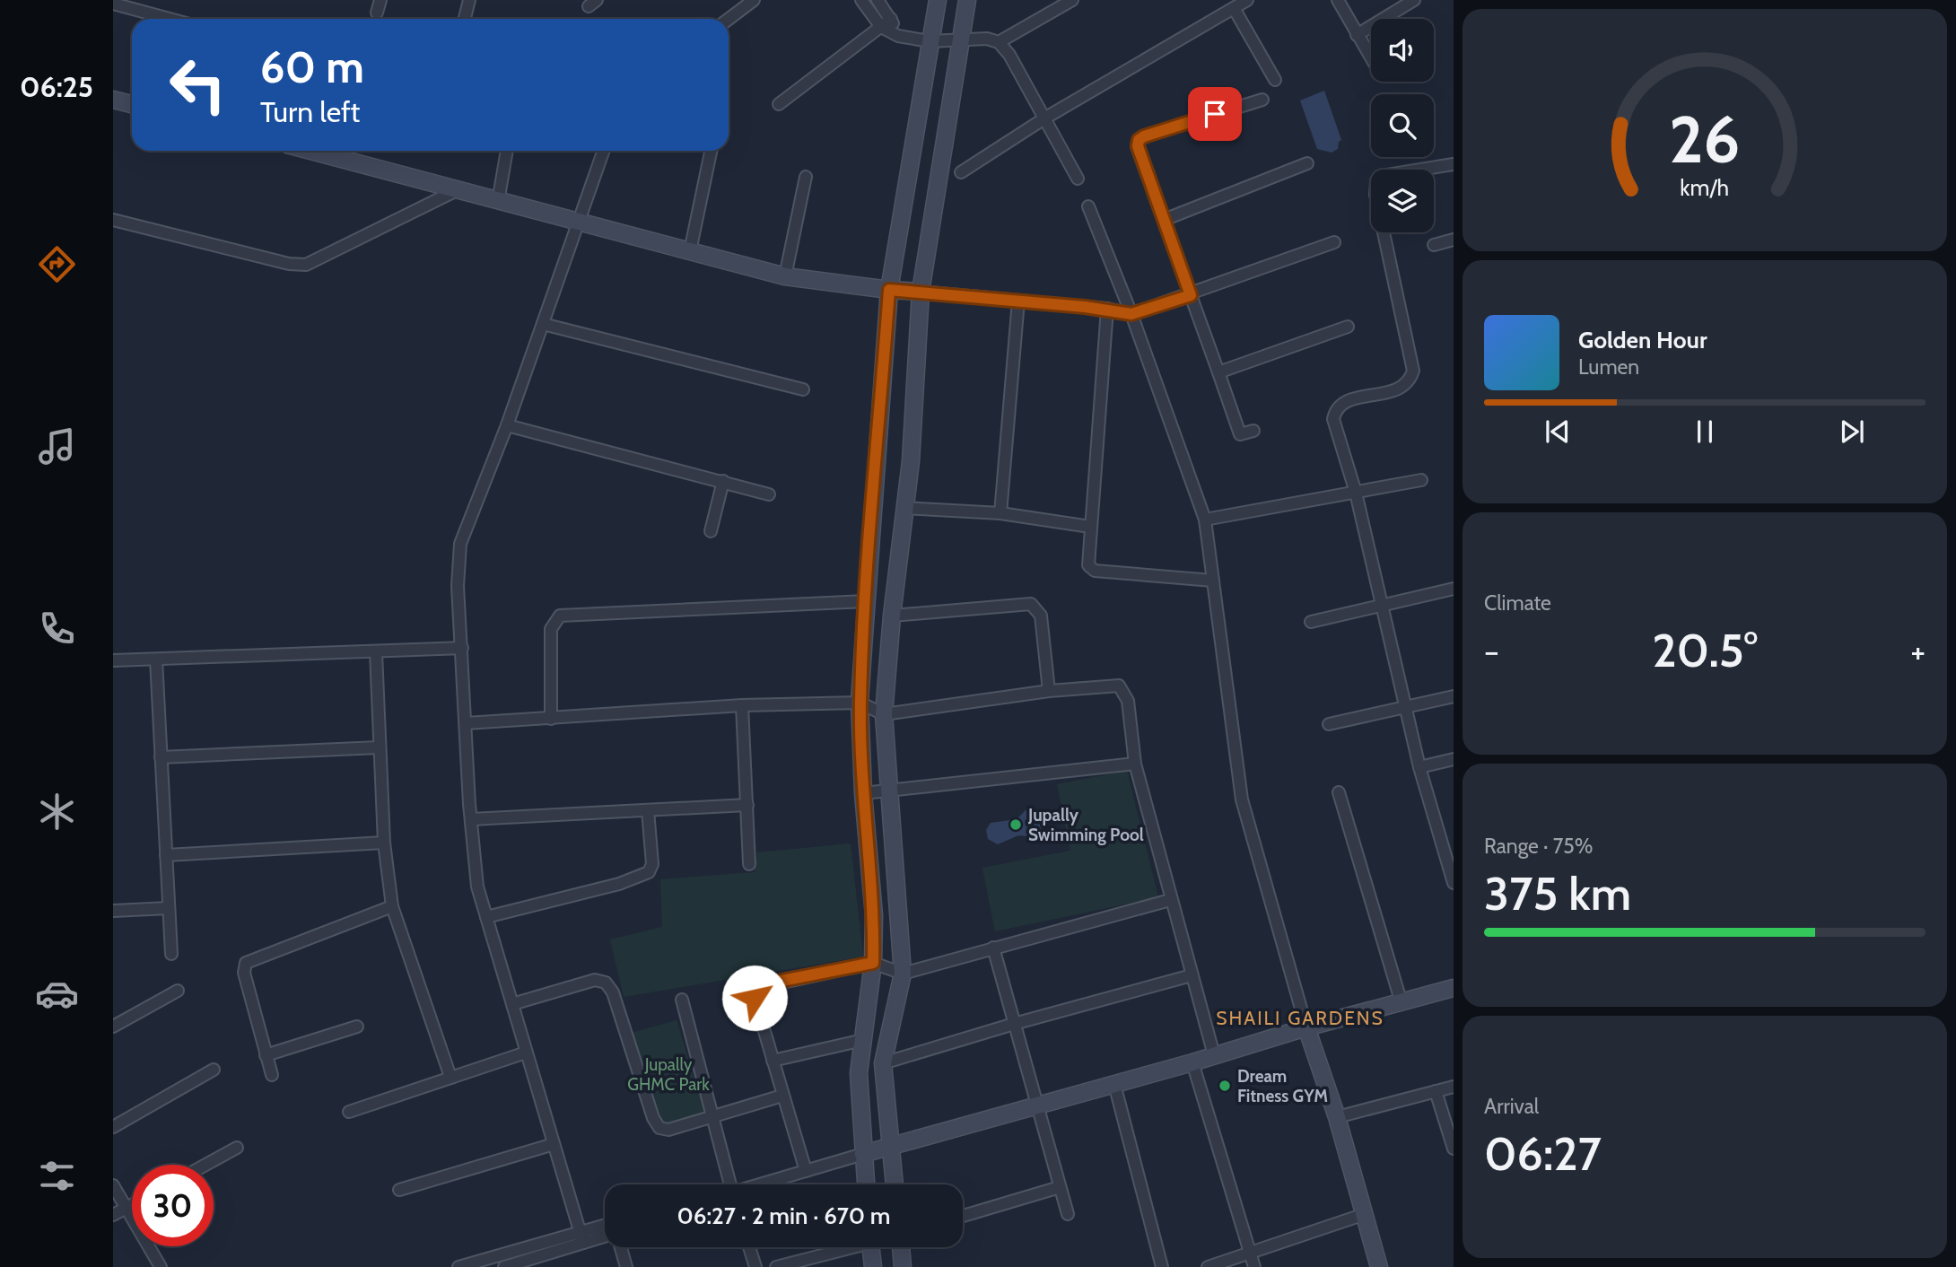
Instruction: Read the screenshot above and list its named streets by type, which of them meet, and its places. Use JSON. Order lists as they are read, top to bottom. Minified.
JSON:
{"districts":["SHAILI GARDENS"],"parks":["Jupally GHMC Park"],"places":["Jupally Swimming Pool","Dream Fitness GYM"],"page":{"tabs":"06:25","turn":["60 m","Turn left"],"song":["Golden Hour","Lumen"],"tile":["Climate",["Range · 75%","375 km"],["Arrival","06:27"]],"heat":["−","20.5°","+"],"limit":"30","trip":"06:27 · 2 min · 670 m","gauge":["26","km/h"]}}
